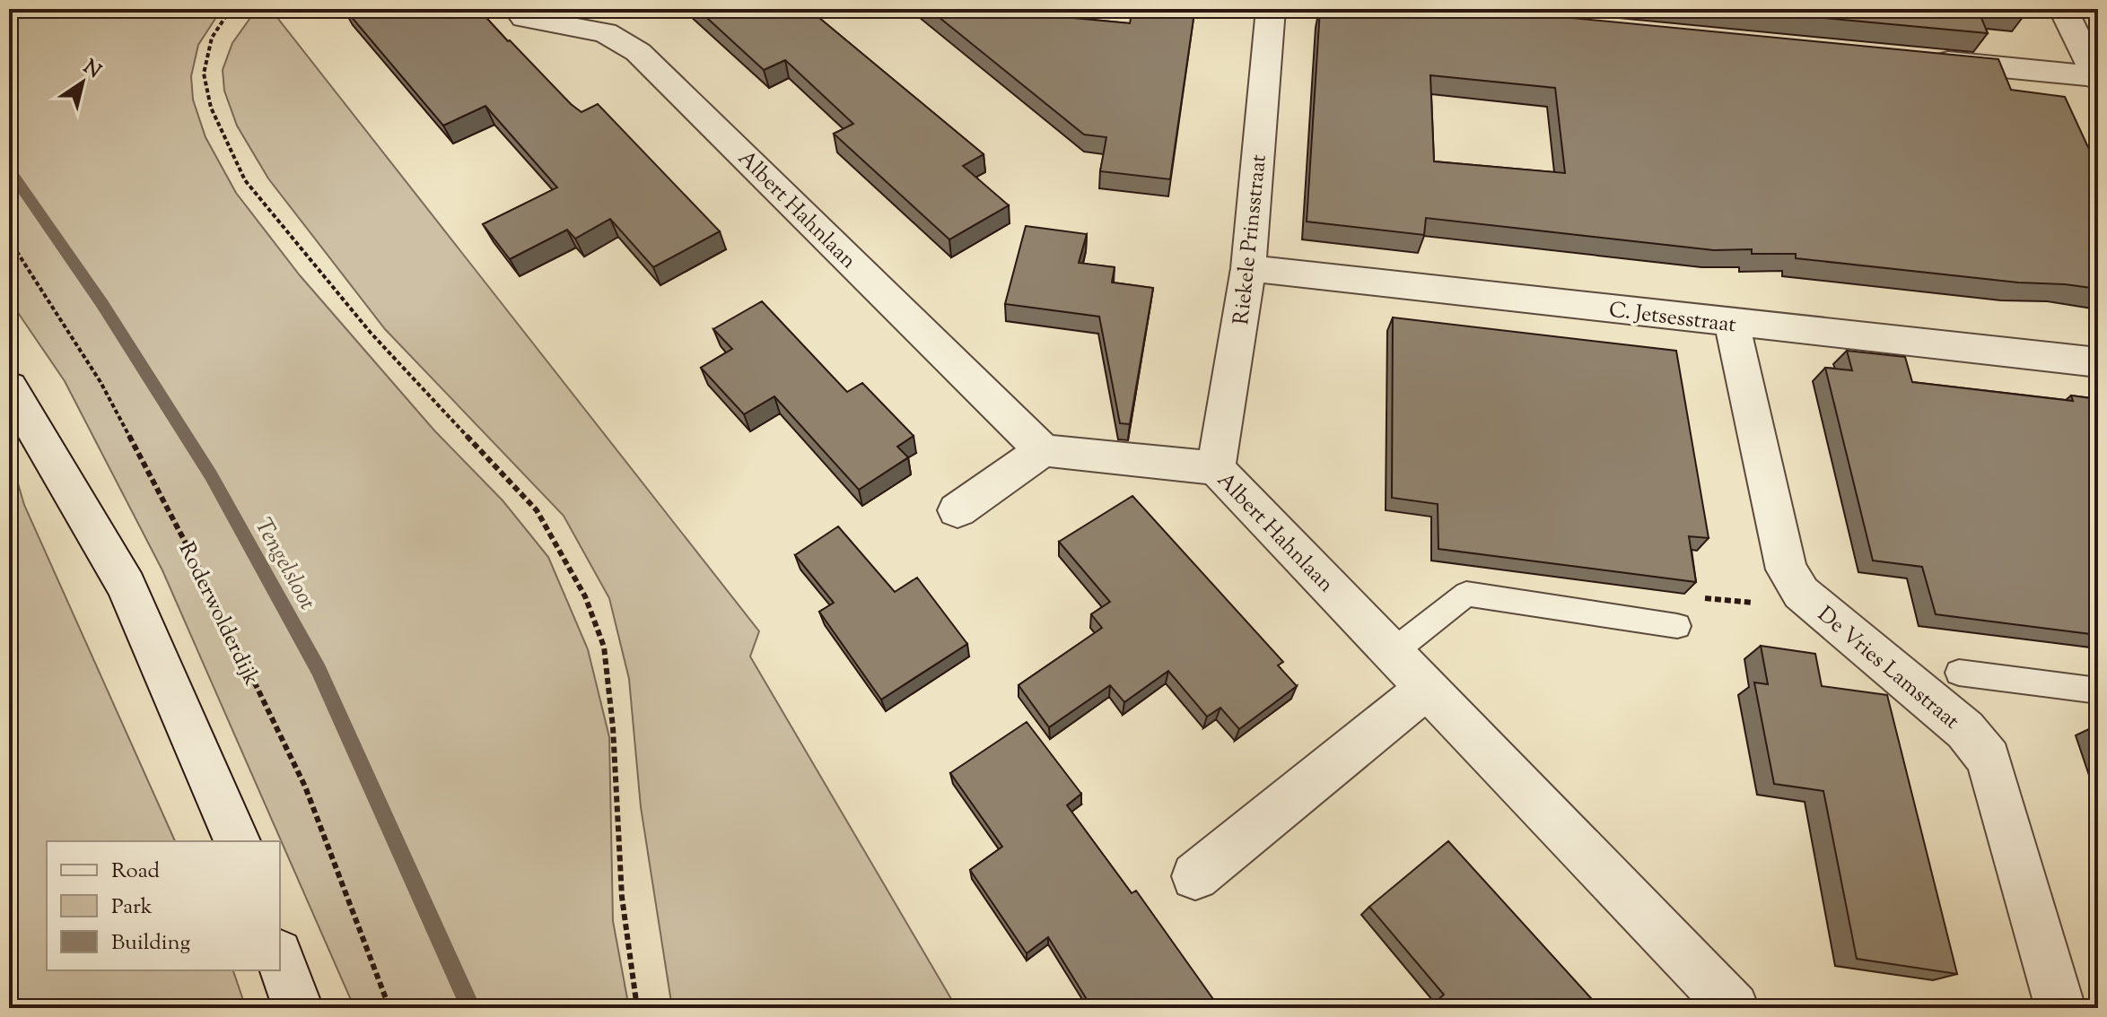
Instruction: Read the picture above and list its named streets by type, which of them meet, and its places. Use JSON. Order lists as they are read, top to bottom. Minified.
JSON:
{"streets":{"street":["Albert Hahnlaan","Riekele Prinsstraat","C. Jetsesstraat","De Vries Lamstraat"],"path":["Roderwolderdijk"]},"crossings":[["Albert Hahnlaan","Riekele Prinsstraat"],["Riekele Prinsstraat","C. Jetsesstraat"],["C. Jetsesstraat","De Vries Lamstraat"]],"water":["Tengelsloot"],"legend":["Road","Park","Building"],"north":"top right"}
